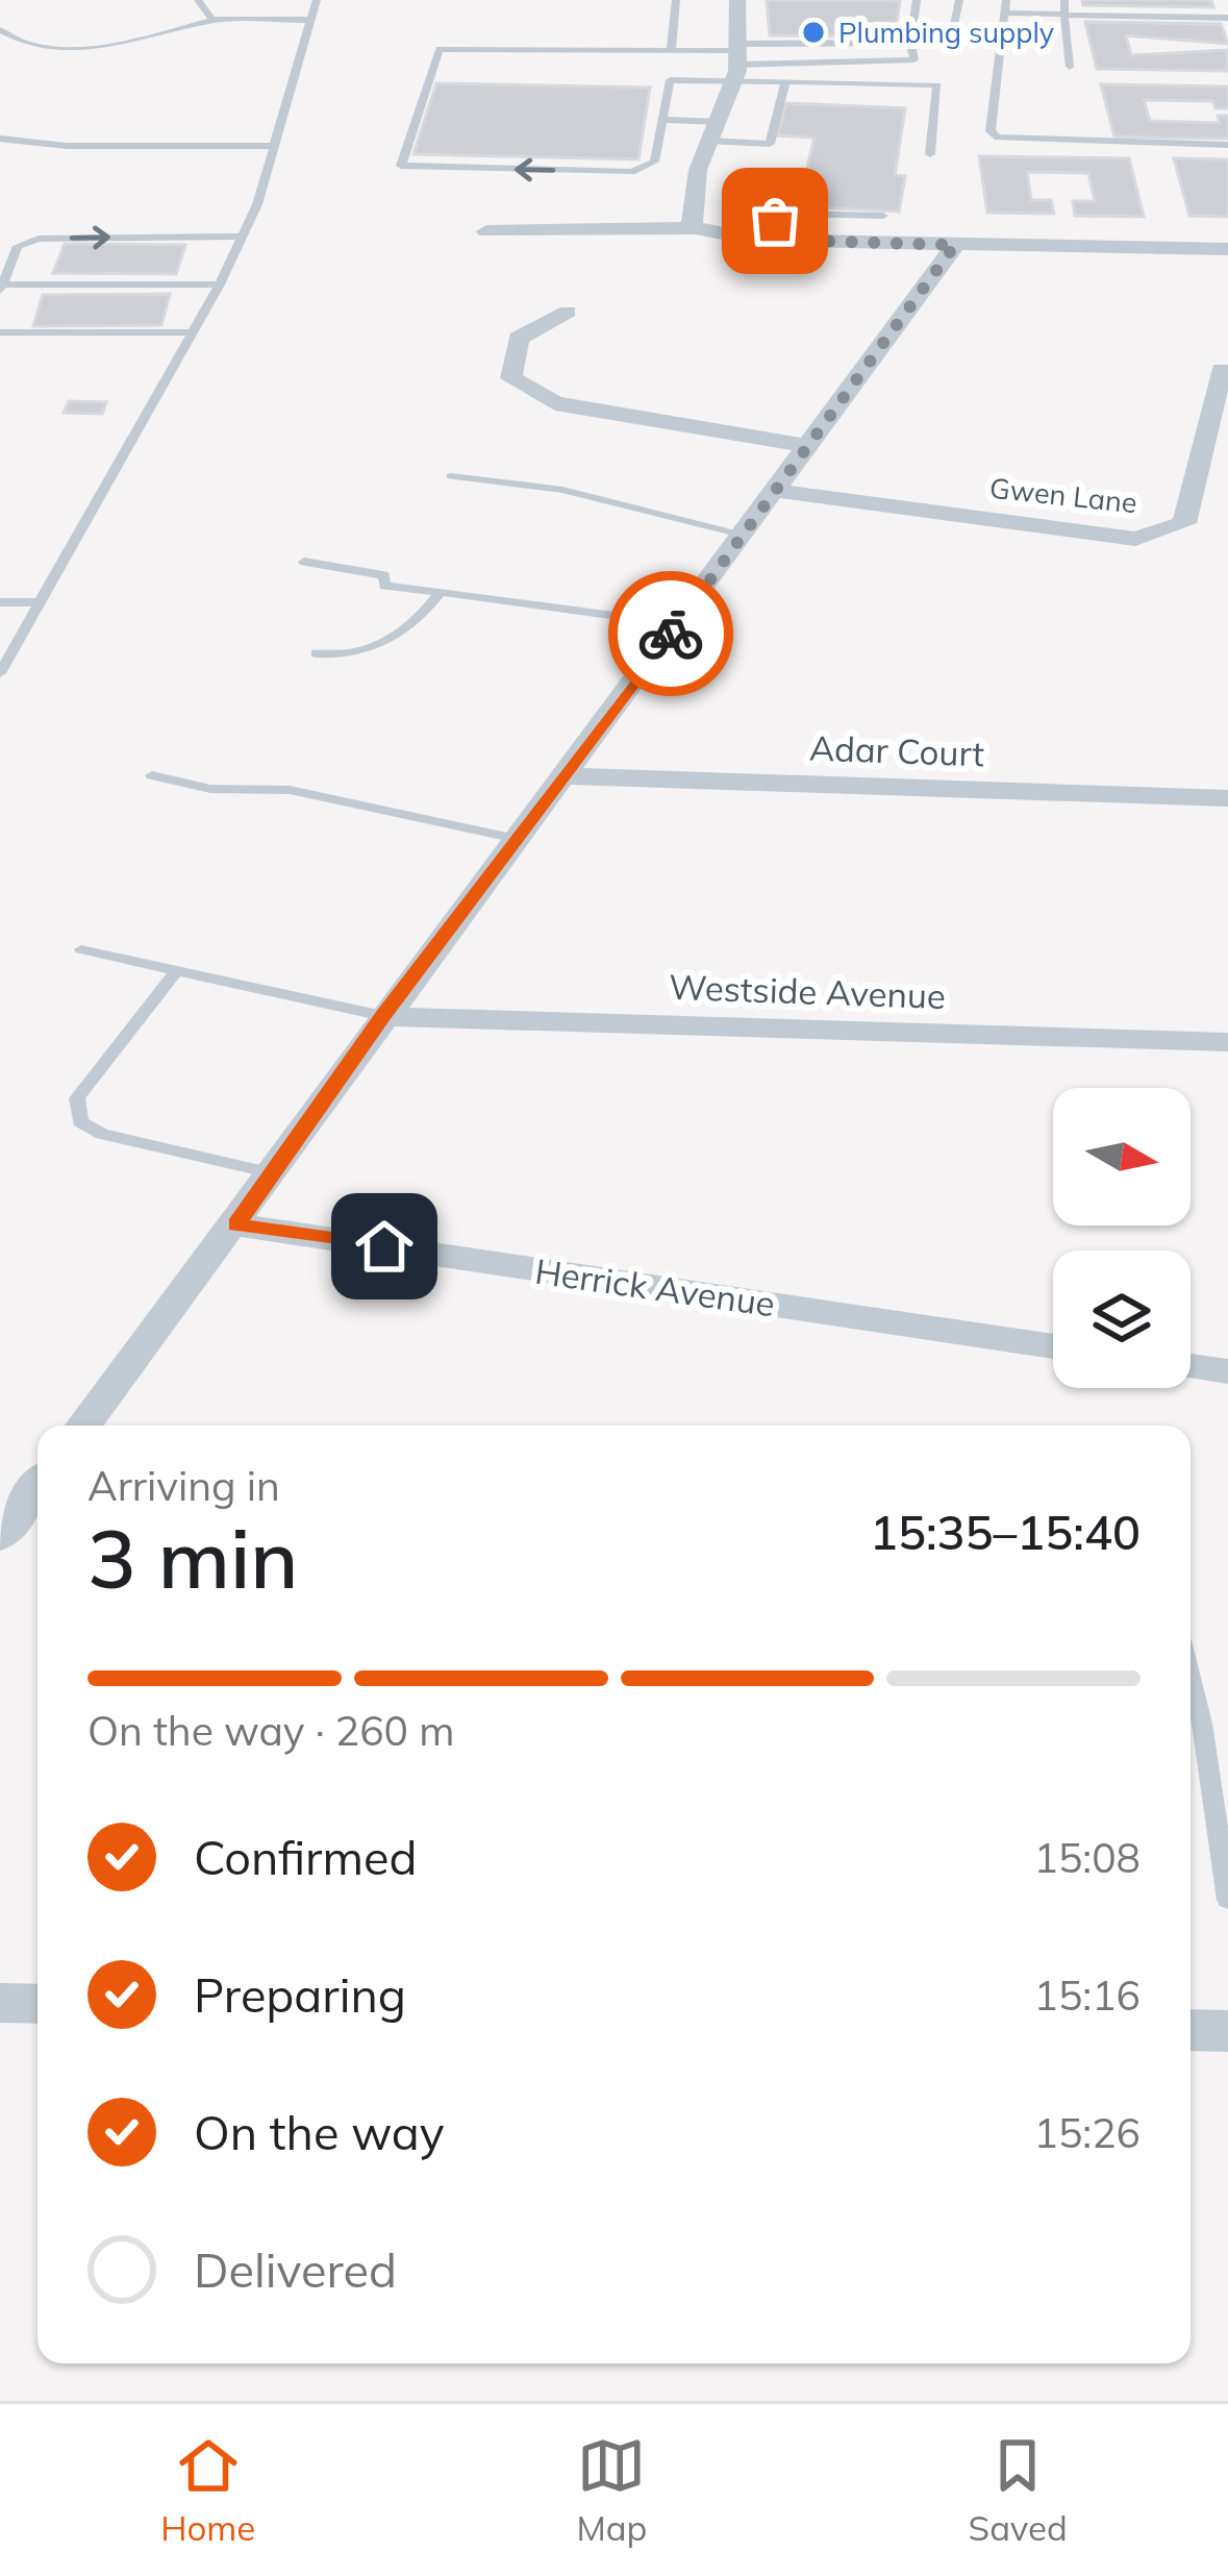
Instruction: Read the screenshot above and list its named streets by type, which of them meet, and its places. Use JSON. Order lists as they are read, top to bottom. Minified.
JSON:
{"streets":{"street":["Gwen Lane","Adar Court","Westside Avenue","Herrick Avenue"]},"places":["Plumbing supply"],"north":"right","page":{"heading":["3 min","Arriving in","15:35–15:40"],"bar":"On the way · 260 m","list":[["Confirmed","15:08"],["Preparing","15:16"],["On the way","15:26"],"Delivered"],"tabs":["Home","Map","Saved"]}}
